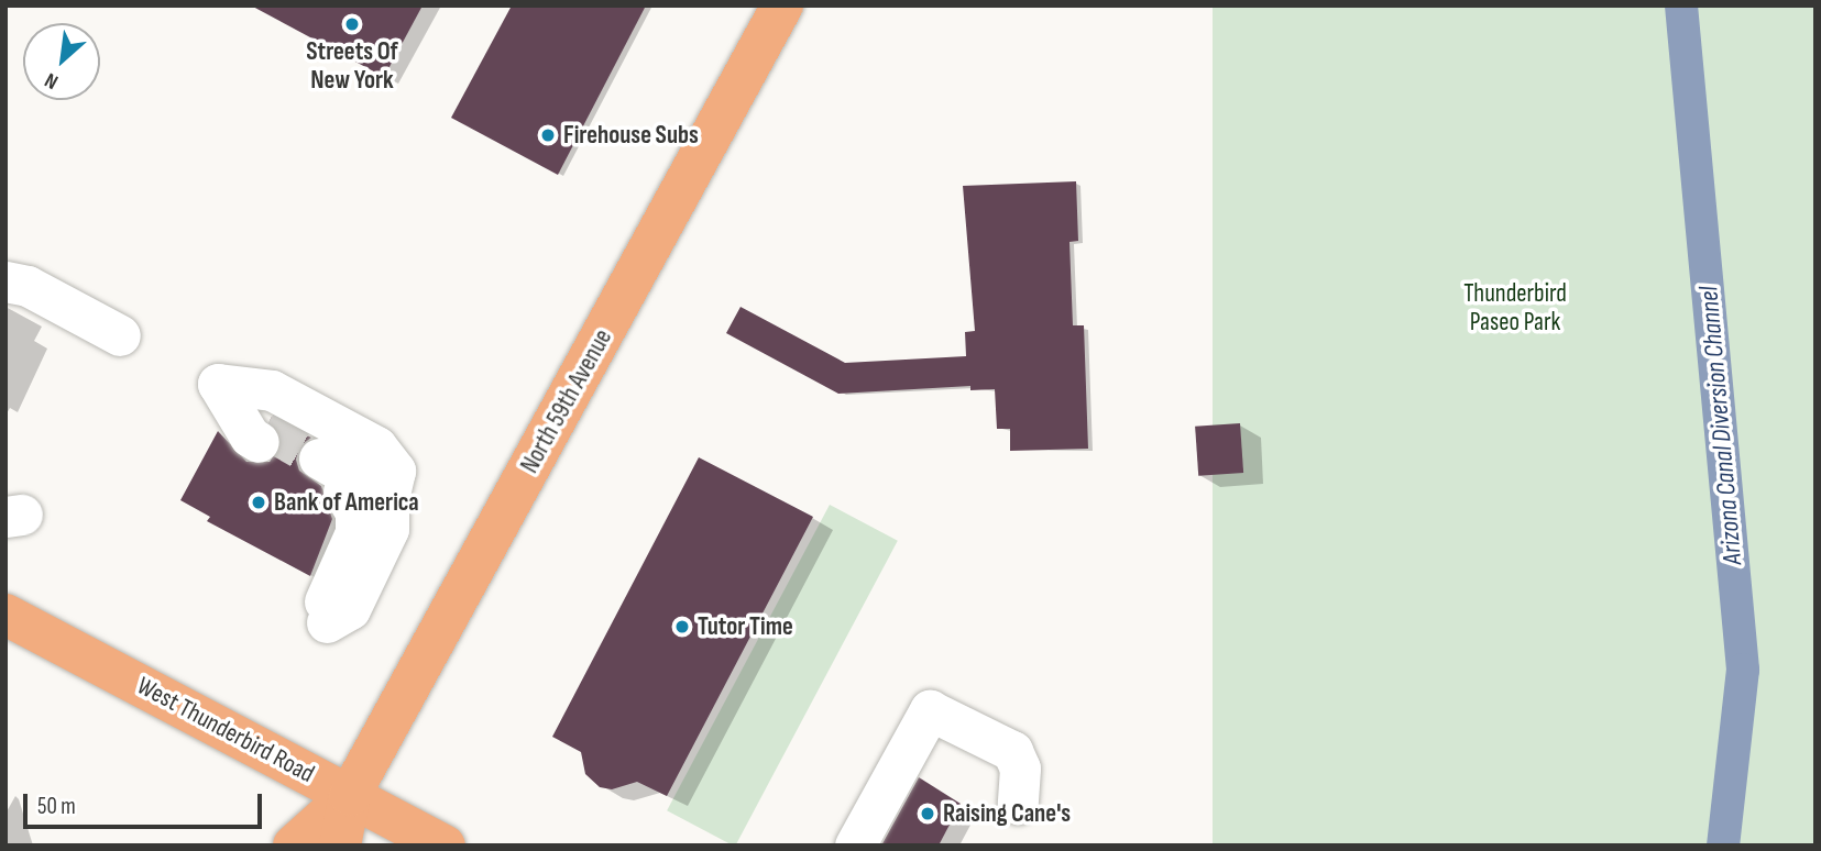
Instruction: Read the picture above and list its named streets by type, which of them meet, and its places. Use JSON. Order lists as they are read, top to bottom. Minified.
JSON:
{"streets":{"main road":["North 59th Avenue","West Thunderbird Road"]},"crossings":[["North 59th Avenue","West Thunderbird Road"]],"water":["Arizona Canal Diversion Channel"],"parks":["Thunderbird Paseo Park"],"places":["Streets Of New York","Firehouse Subs","Bank of America","Tutor Time","Raising Cane's"],"scale_bar":"50 m","north":"bottom left"}
